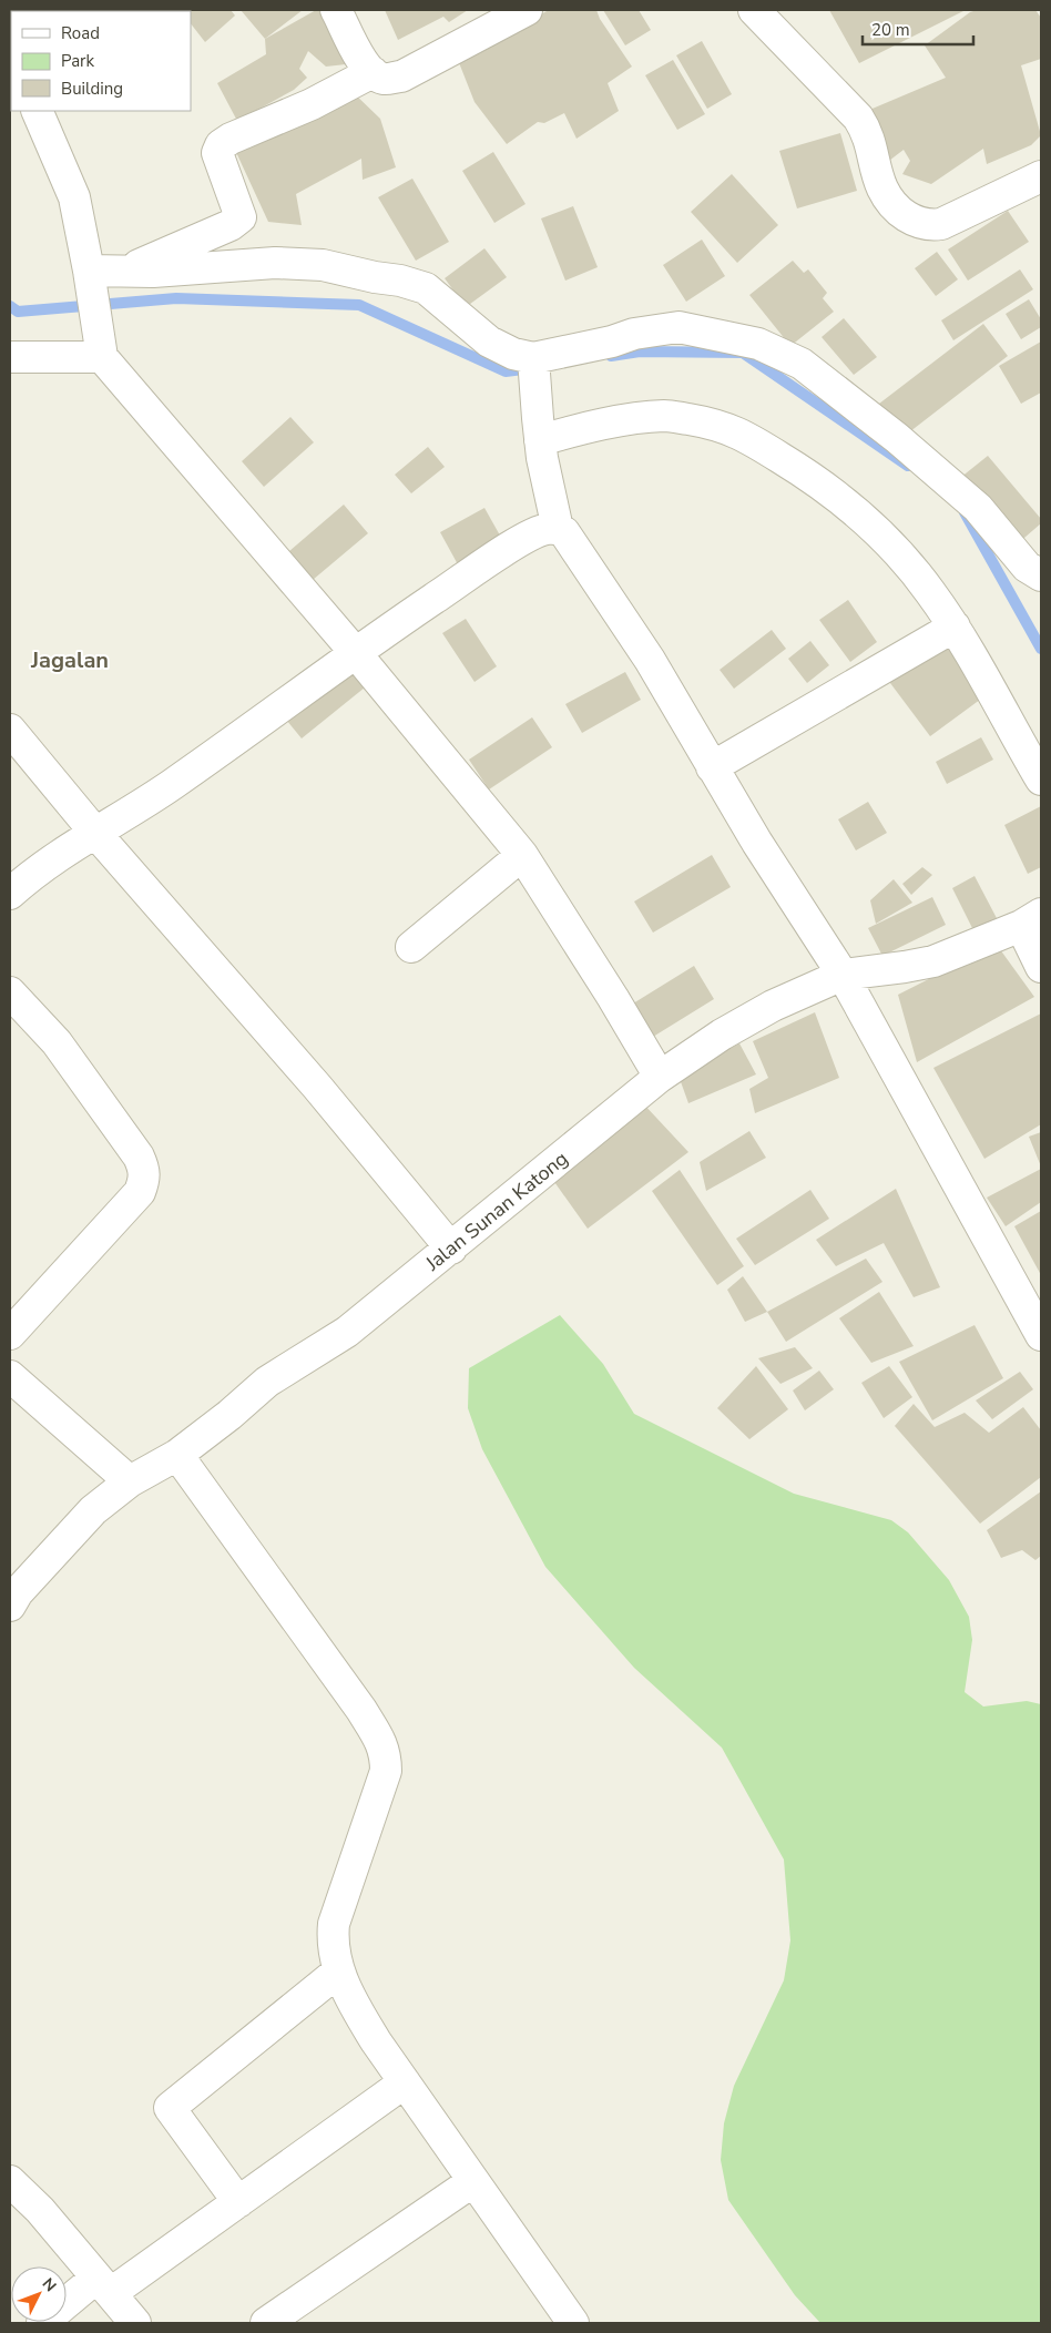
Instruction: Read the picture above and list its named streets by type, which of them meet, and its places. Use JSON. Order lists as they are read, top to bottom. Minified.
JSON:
{"streets":{"street":["Jalan Sunan Katong"]},"districts":["Jagalan"],"legend":["Road","Park","Building"],"scale_bar":"20 m","north":"top right"}
